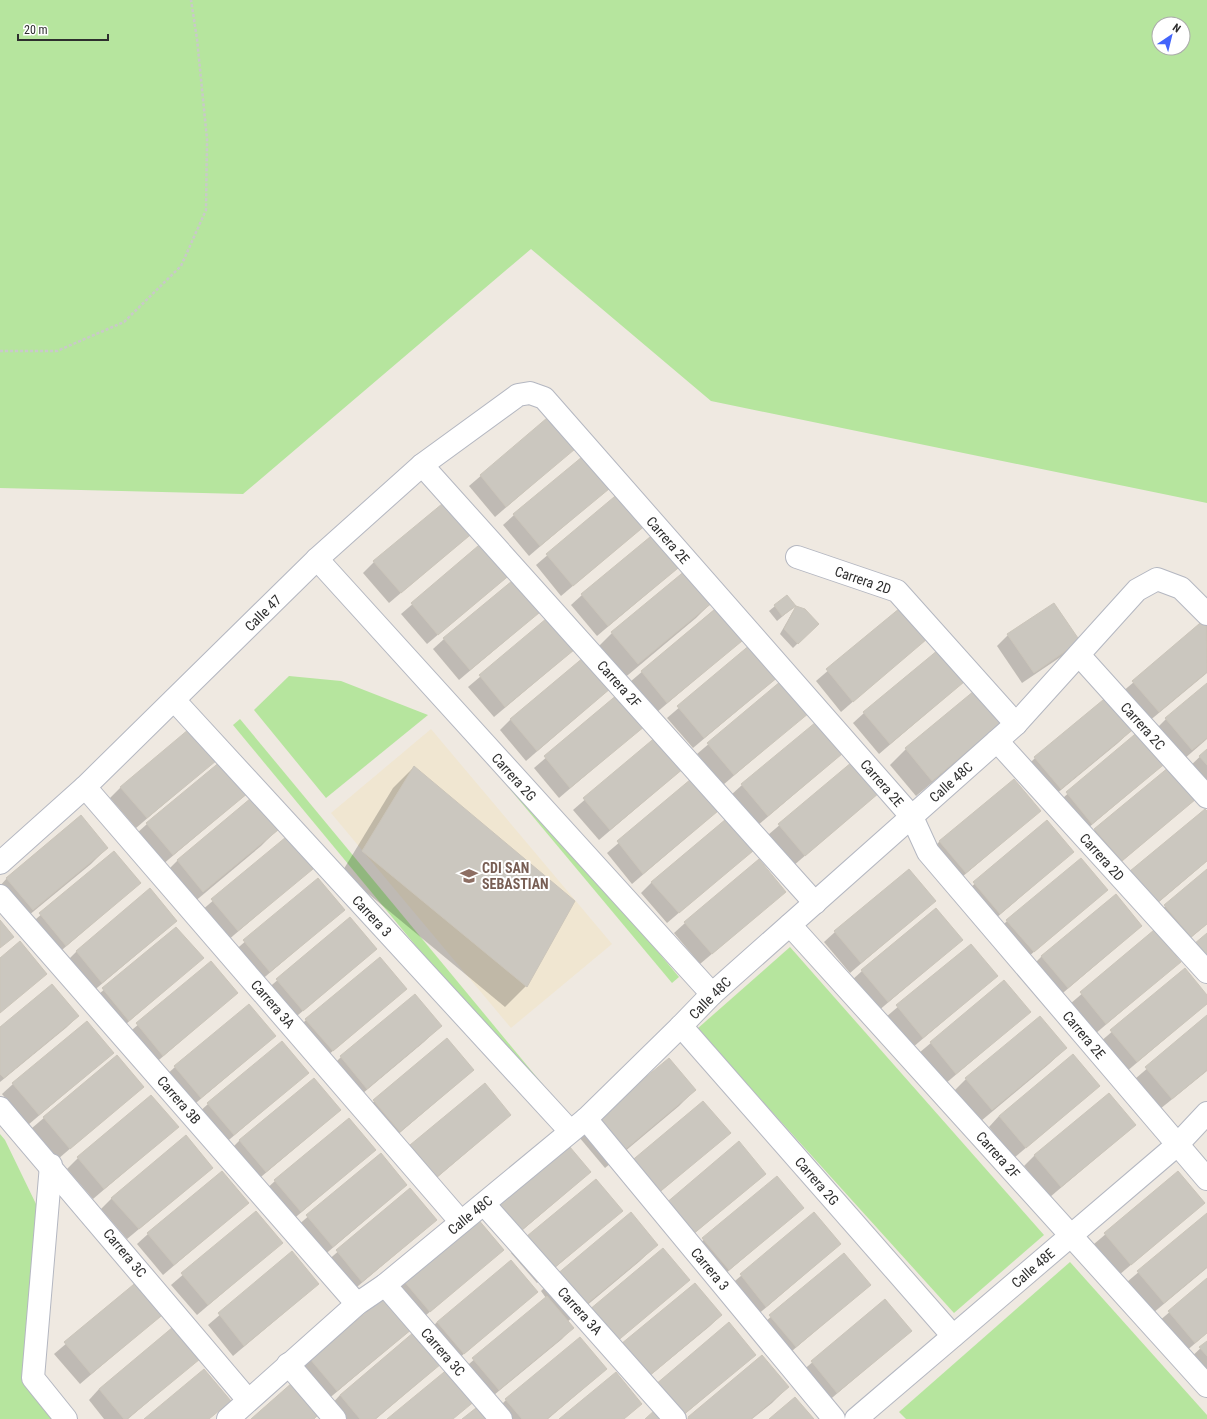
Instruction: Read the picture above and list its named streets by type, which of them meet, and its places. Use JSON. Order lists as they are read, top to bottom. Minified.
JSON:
{"streets":{"street":["Carrera 2E","Carrera 2D","Calle 47","Carrera 2F","Carrera 2C","Carrera 2G","Calle 48C","Carrera 3","Carrera 3A","Carrera 3B","Carrera 3C","Calle 48E"]},"crossings":[["Carrera 2E","Calle 47"],["Carrera 2E","Calle 48C"],["Carrera 2E","Calle 48E"],["Carrera 2D","Calle 48C"],["Calle 47","Carrera 2F"],["Calle 47","Carrera 2G"],["Calle 47","Carrera 3"],["Calle 47","Carrera 3A"],["Carrera 2F","Calle 48C"],["Carrera 2F","Calle 48E"],["Carrera 2C","Calle 48C"],["Carrera 2G","Calle 48C"],["Carrera 2G","Calle 48E"],["Calle 48C","Carrera 3"],["Calle 48C","Carrera 3A"],["Calle 48C","Carrera 3B"],["Calle 48C","Carrera 3C"]],"places":{"school or university":["CDI SAN SEBASTIAN"]},"scale_bar":"20 m","north":"top right"}
